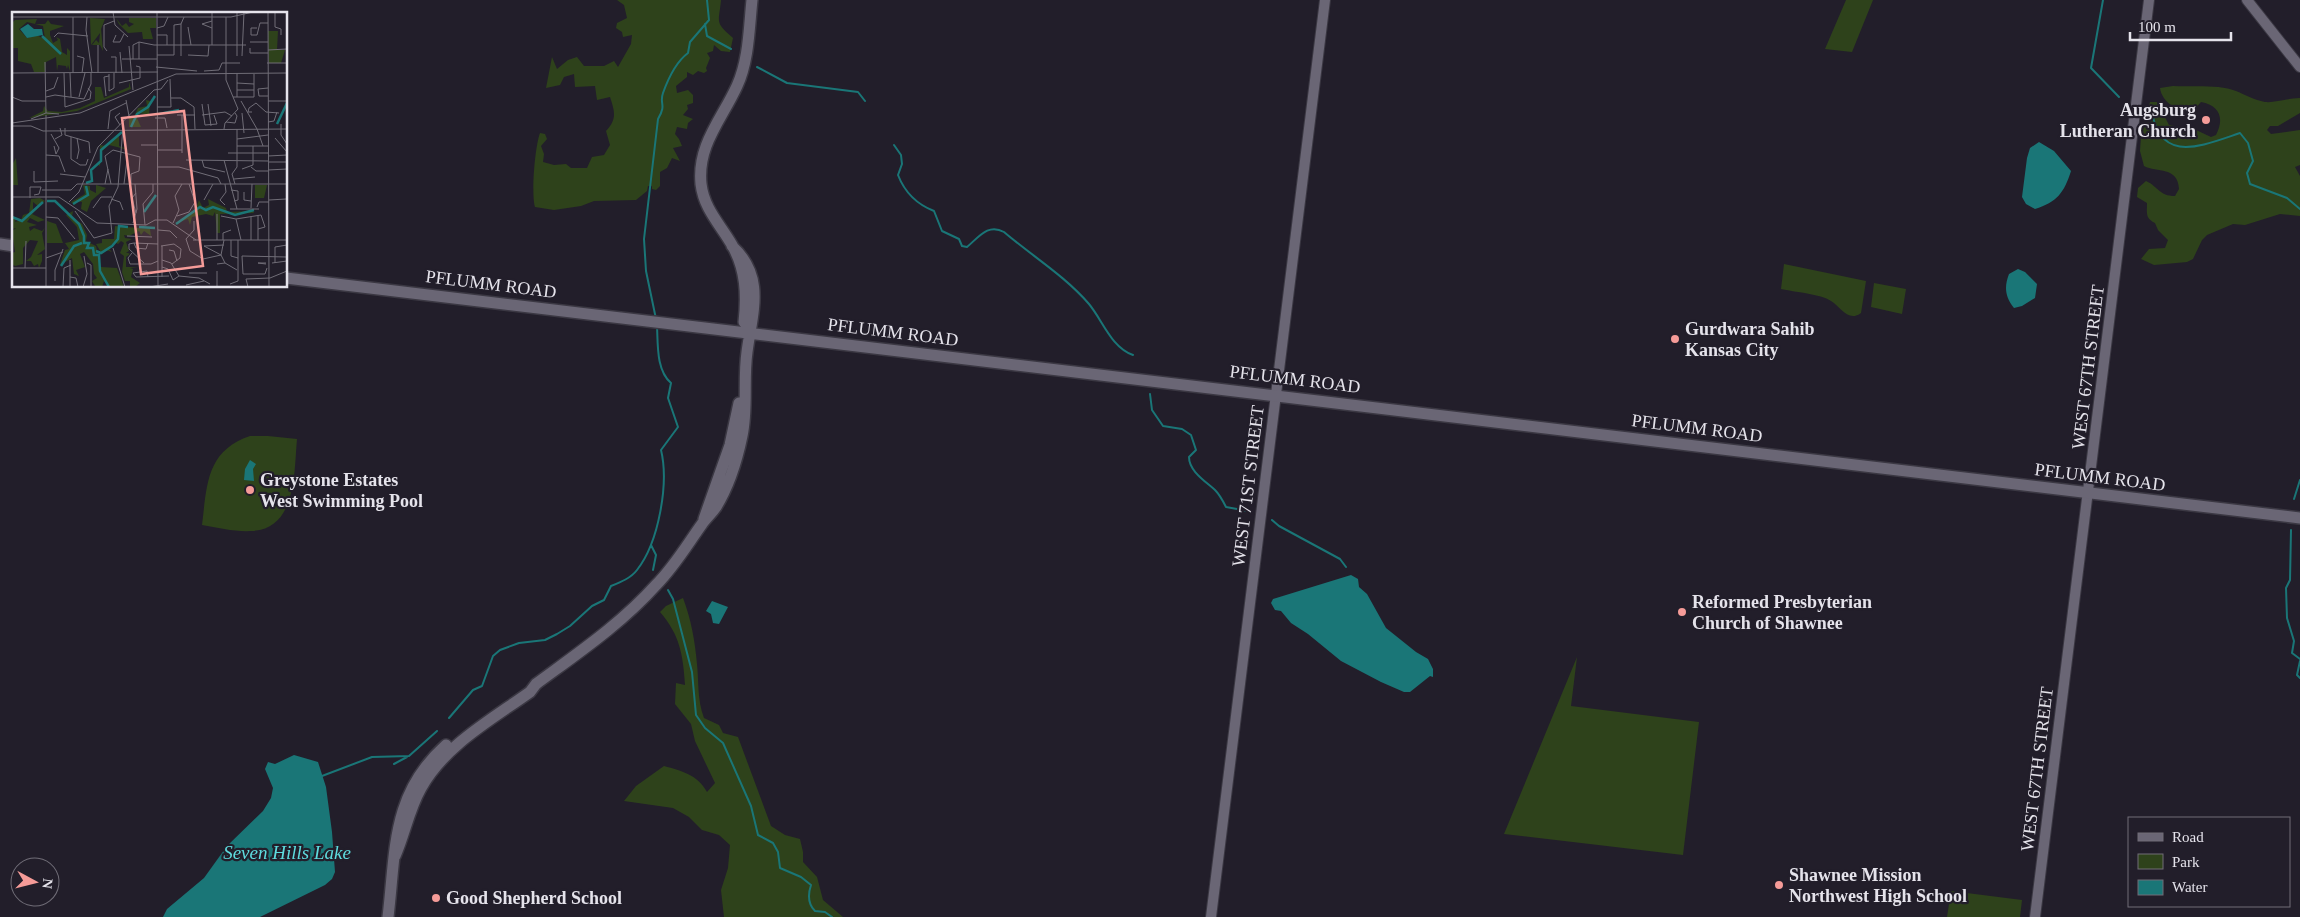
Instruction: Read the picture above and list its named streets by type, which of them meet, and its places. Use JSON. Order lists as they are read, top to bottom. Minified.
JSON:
{"streets":{"main road":["PFLUMM ROAD"],"street":["WEST 67TH STREET","WEST 71ST STREET"]},"crossings":[["PFLUMM ROAD","WEST 67TH STREET"],["PFLUMM ROAD","WEST 71ST STREET"]],"water":["Seven Hills Lake"],"places":["Augsburg Lutheran Church","Gurdwara Sahib Kansas City","Greystone Estates West Swimming Pool","Reformed Presbyterian Church of Shawnee","Shawnee Mission Northwest High School","Good Shepherd School"],"legend":["Road","Park","Water"],"scale_bar":"100 m","north":"right"}
